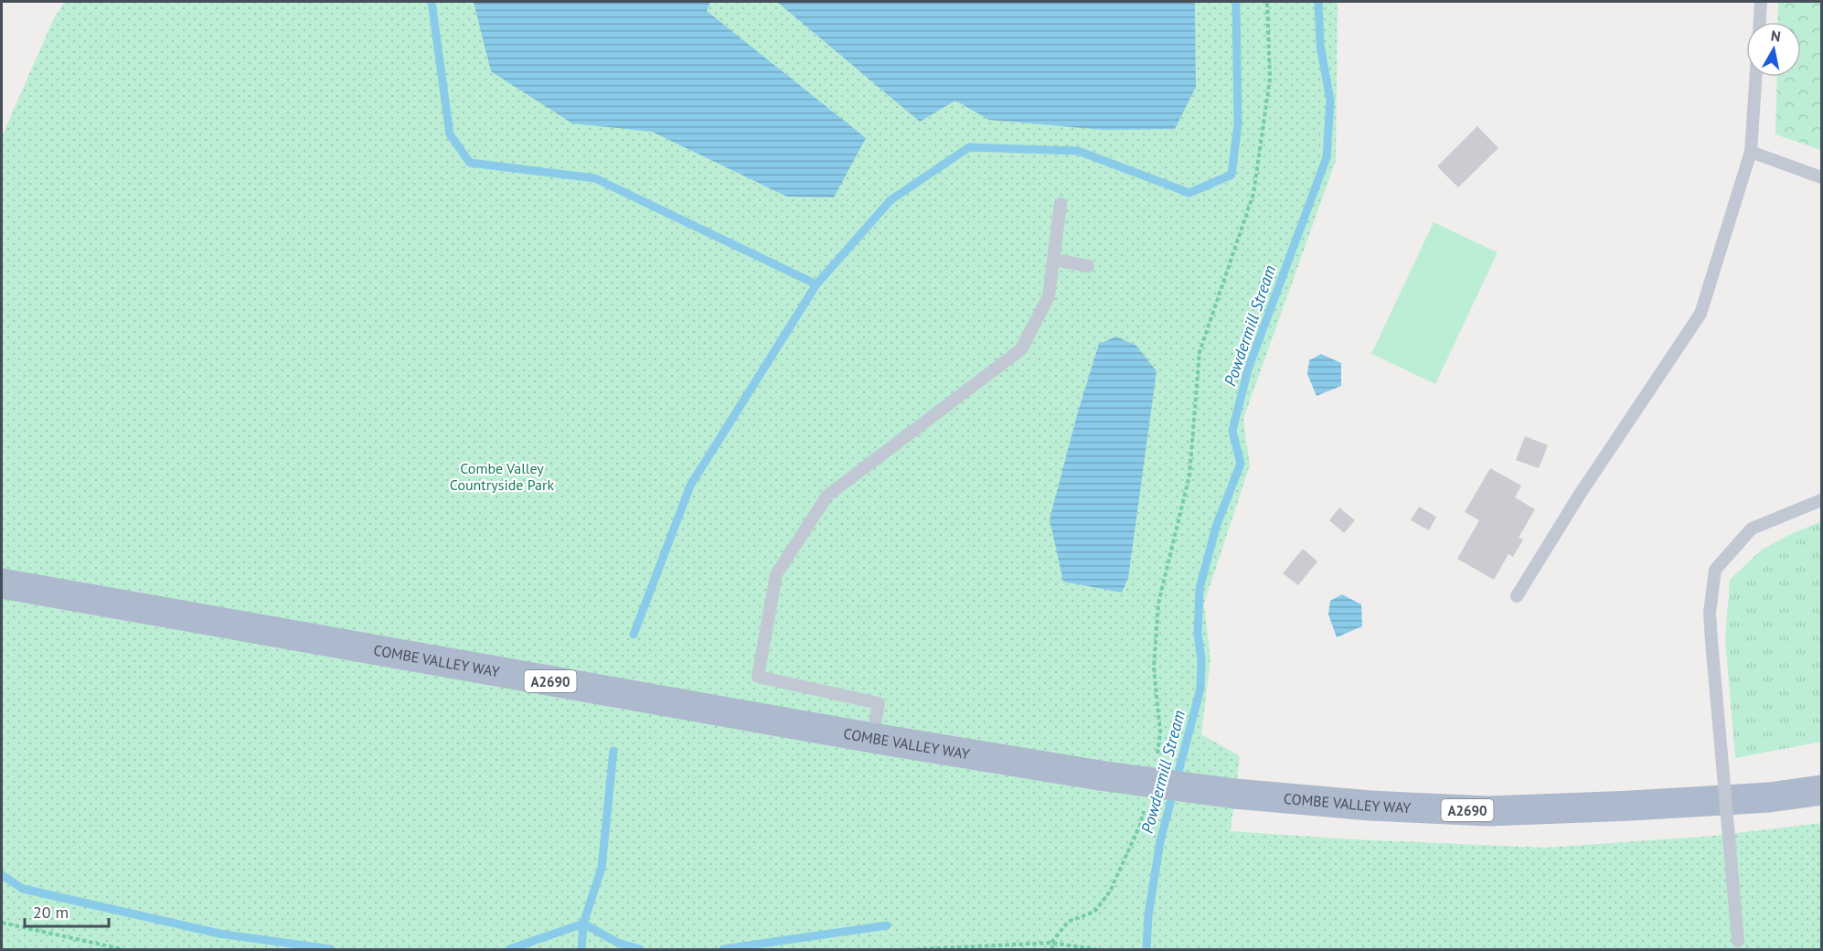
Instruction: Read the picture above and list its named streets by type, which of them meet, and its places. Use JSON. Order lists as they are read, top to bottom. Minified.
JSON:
{"streets":{"main road":["COMBE VALLEY WAY","A2690"]},"water":["Powdermill Stream"],"parks":["Combe Valley Countryside Park"],"scale_bar":"20 m","north":"top"}
